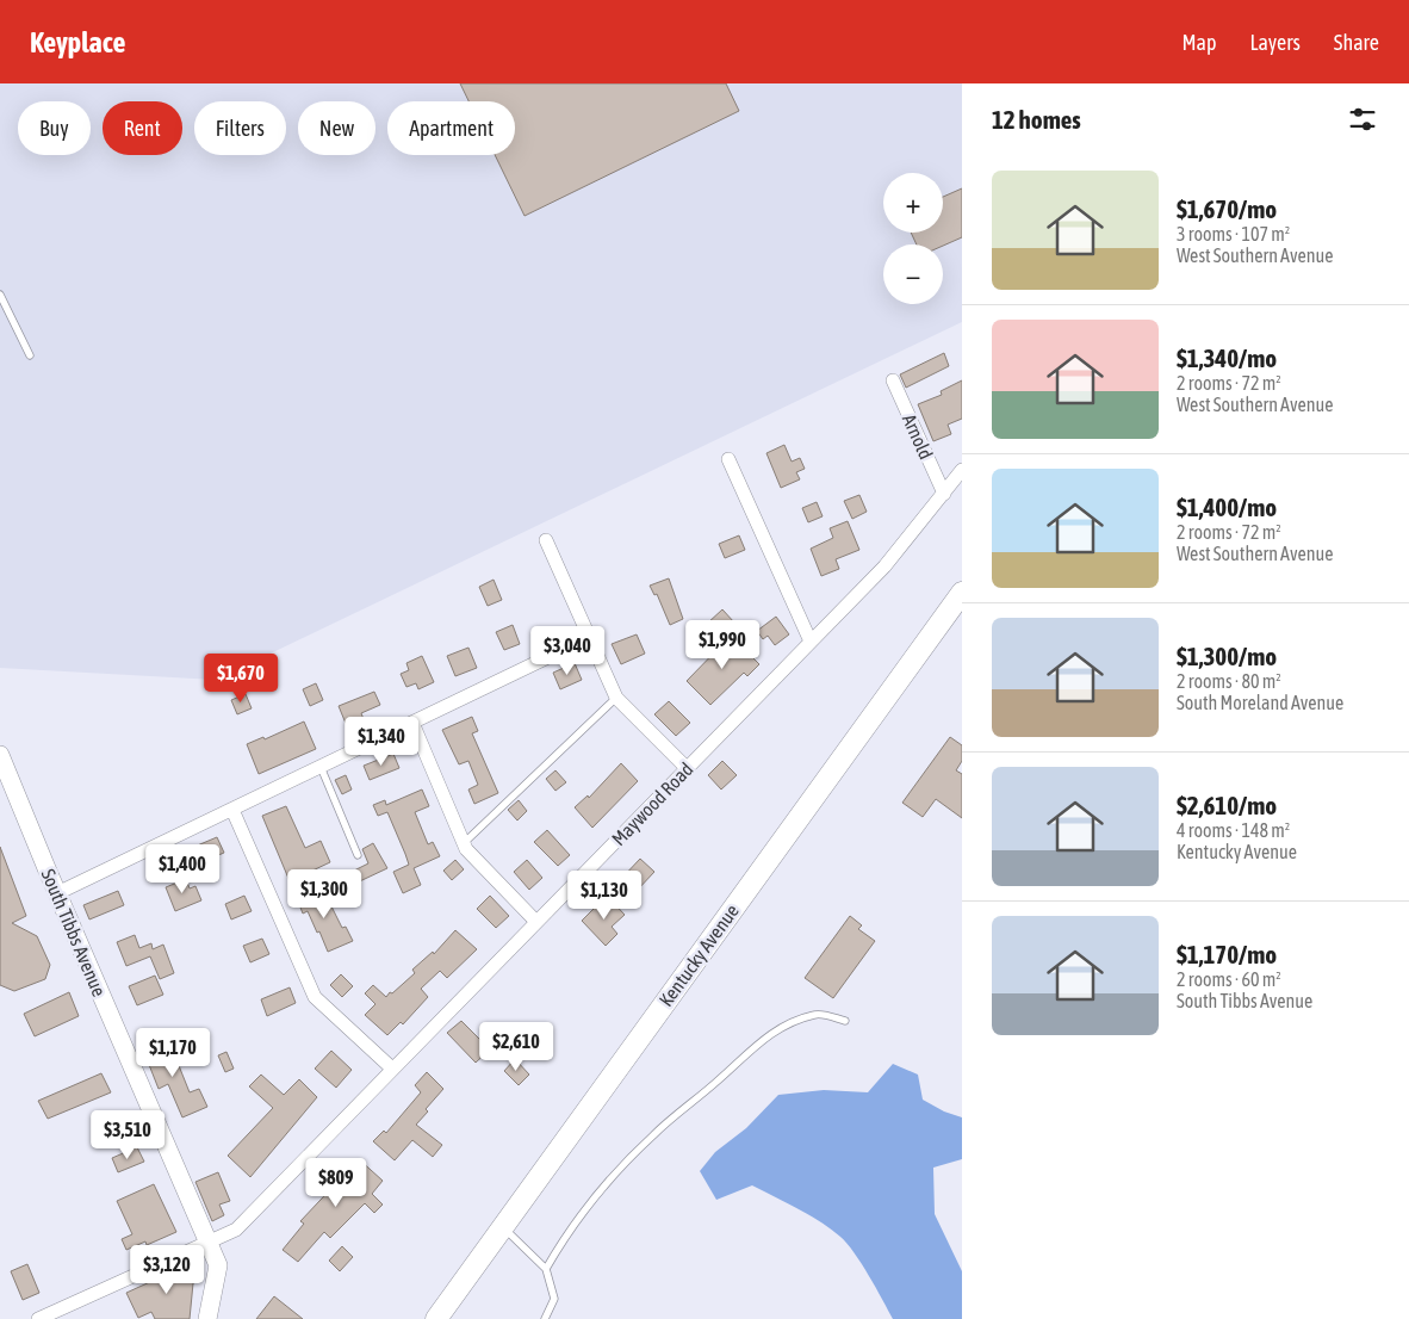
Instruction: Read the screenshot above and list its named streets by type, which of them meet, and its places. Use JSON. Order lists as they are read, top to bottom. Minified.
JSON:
{"streets":{"main road":["South Tibbs Avenue","Kentucky Avenue"],"street":["Arnold","Maywood Road"]},"crossings":[["Arnold","Maywood Road"],["Maywood Road","South Tibbs Avenue"]],"page":{"header":"Keyplace","nav":["Map","Layers","Share"],"heading":"12 homes","chip":["Buy","Rent","Filters","New","Apartment"],"list":[{"name":"$1,670/mo","note":"3 rooms · 107 m² · West Southern Avenue"},{"name":"$1,340/mo","note":"2 rooms · 72 m² · West Southern Avenue"},{"name":"$1,400/mo","note":"2 rooms · 72 m² · West Southern Avenue"},{"name":"$1,300/mo","note":"2 rooms · 80 m² · South Moreland Avenue"},{"name":"$2,610/mo","note":"4 rooms · 148 m² · Kentucky Avenue"},{"name":"$1,170/mo","note":"2 rooms · 60 m² · South Tibbs Avenue"}],"map_buttons":["+","−"],"price":["$1,990","$3,040","$1,670","$1,340","$1,400","$1,300","$1,130","$2,610","$1,170","$3,510","$809","$3,120"]}}
